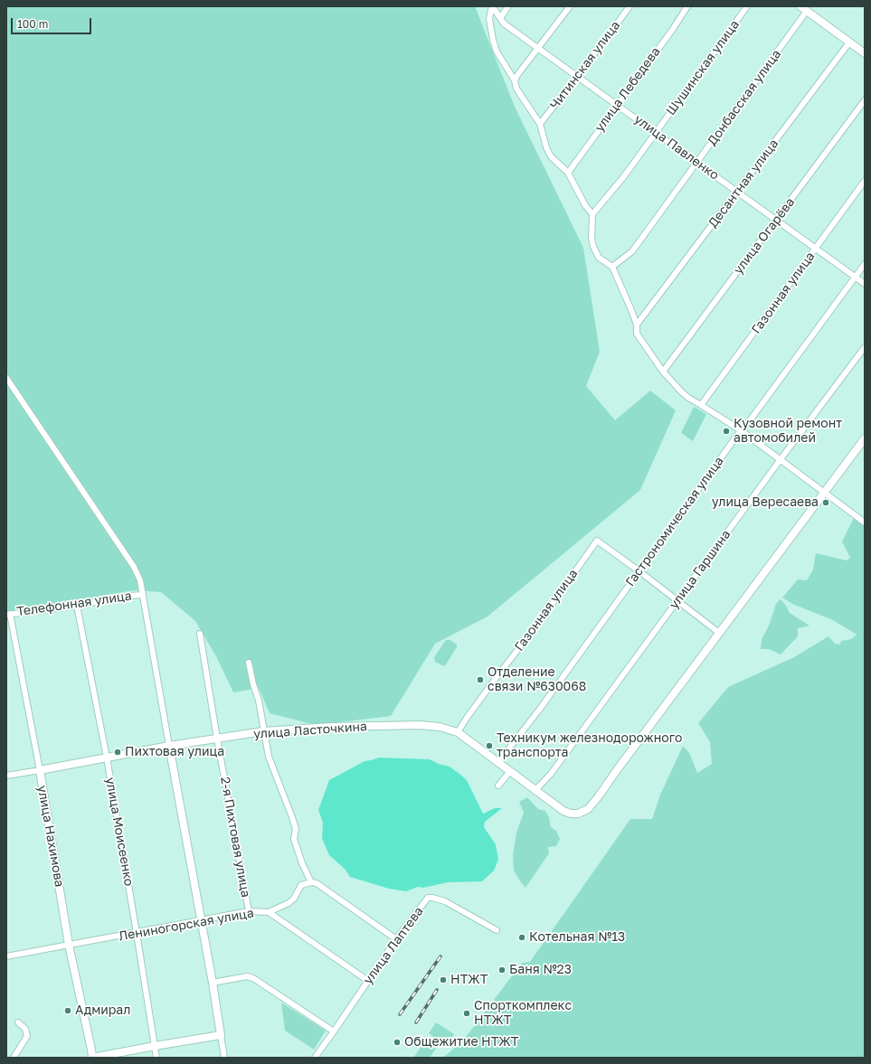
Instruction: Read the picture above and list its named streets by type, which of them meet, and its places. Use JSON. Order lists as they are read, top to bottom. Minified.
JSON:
{"streets":{"street":["Читинская улица","Шушинская улица","улица Лебедева","Донбасская улица","улица Павленко","Десантная улица","улица Огарёва","Газонная улица","Гастрономическая улица","улица Гаршина","Телефонная улица","улица Ласточкина","улица Моисеенко","улица Нахимова","2-я Пихтовая улица","Лениногорская улица","улица Лаптева"]},"crossings":[["Читинская улица","улица Павленко"],["Шушинская улица","улица Павленко"],["улица Лебедева","улица Павленко"],["Донбасская улица","улица Павленко"],["улица Павленко","Десантная улица"],["улица Павленко","улица Огарёва"],["улица Павленко","Газонная улица"],["улица Павленко","Гастрономическая улица"],["Газонная улица","Гастрономическая улица"],["Газонная улица","улица Ласточкина"],["Гастрономическая улица","улица Ласточкина"],["улица Гаршина","улица Ласточкина"],["Телефонная улица","улица Моисеенко"],["Телефонная улица","улица Нахимова"],["улица Ласточкина","улица Моисеенко"],["улица Ласточкина","улица Нахимова"],["улица Ласточкина","2-я Пихтовая улица"],["улица Моисеенко","Лениногорская улица"],["улица Нахимова","Лениногорская улица"],["2-я Пихтовая улица","Лениногорская улица"],["Лениногорская улица","улица Лаптева"]],"places":["Кузовной ремонт автомобилей","улица Вересаева","Отделение связи №630068","Техникум железнодорожного транспорта","Пихтовая улица","Котельная №13","Баня №23","НТЖТ","Адмирал","Спорткомплекс НТЖТ","Общежитие НТЖТ"],"scale_bar":"100 m"}
